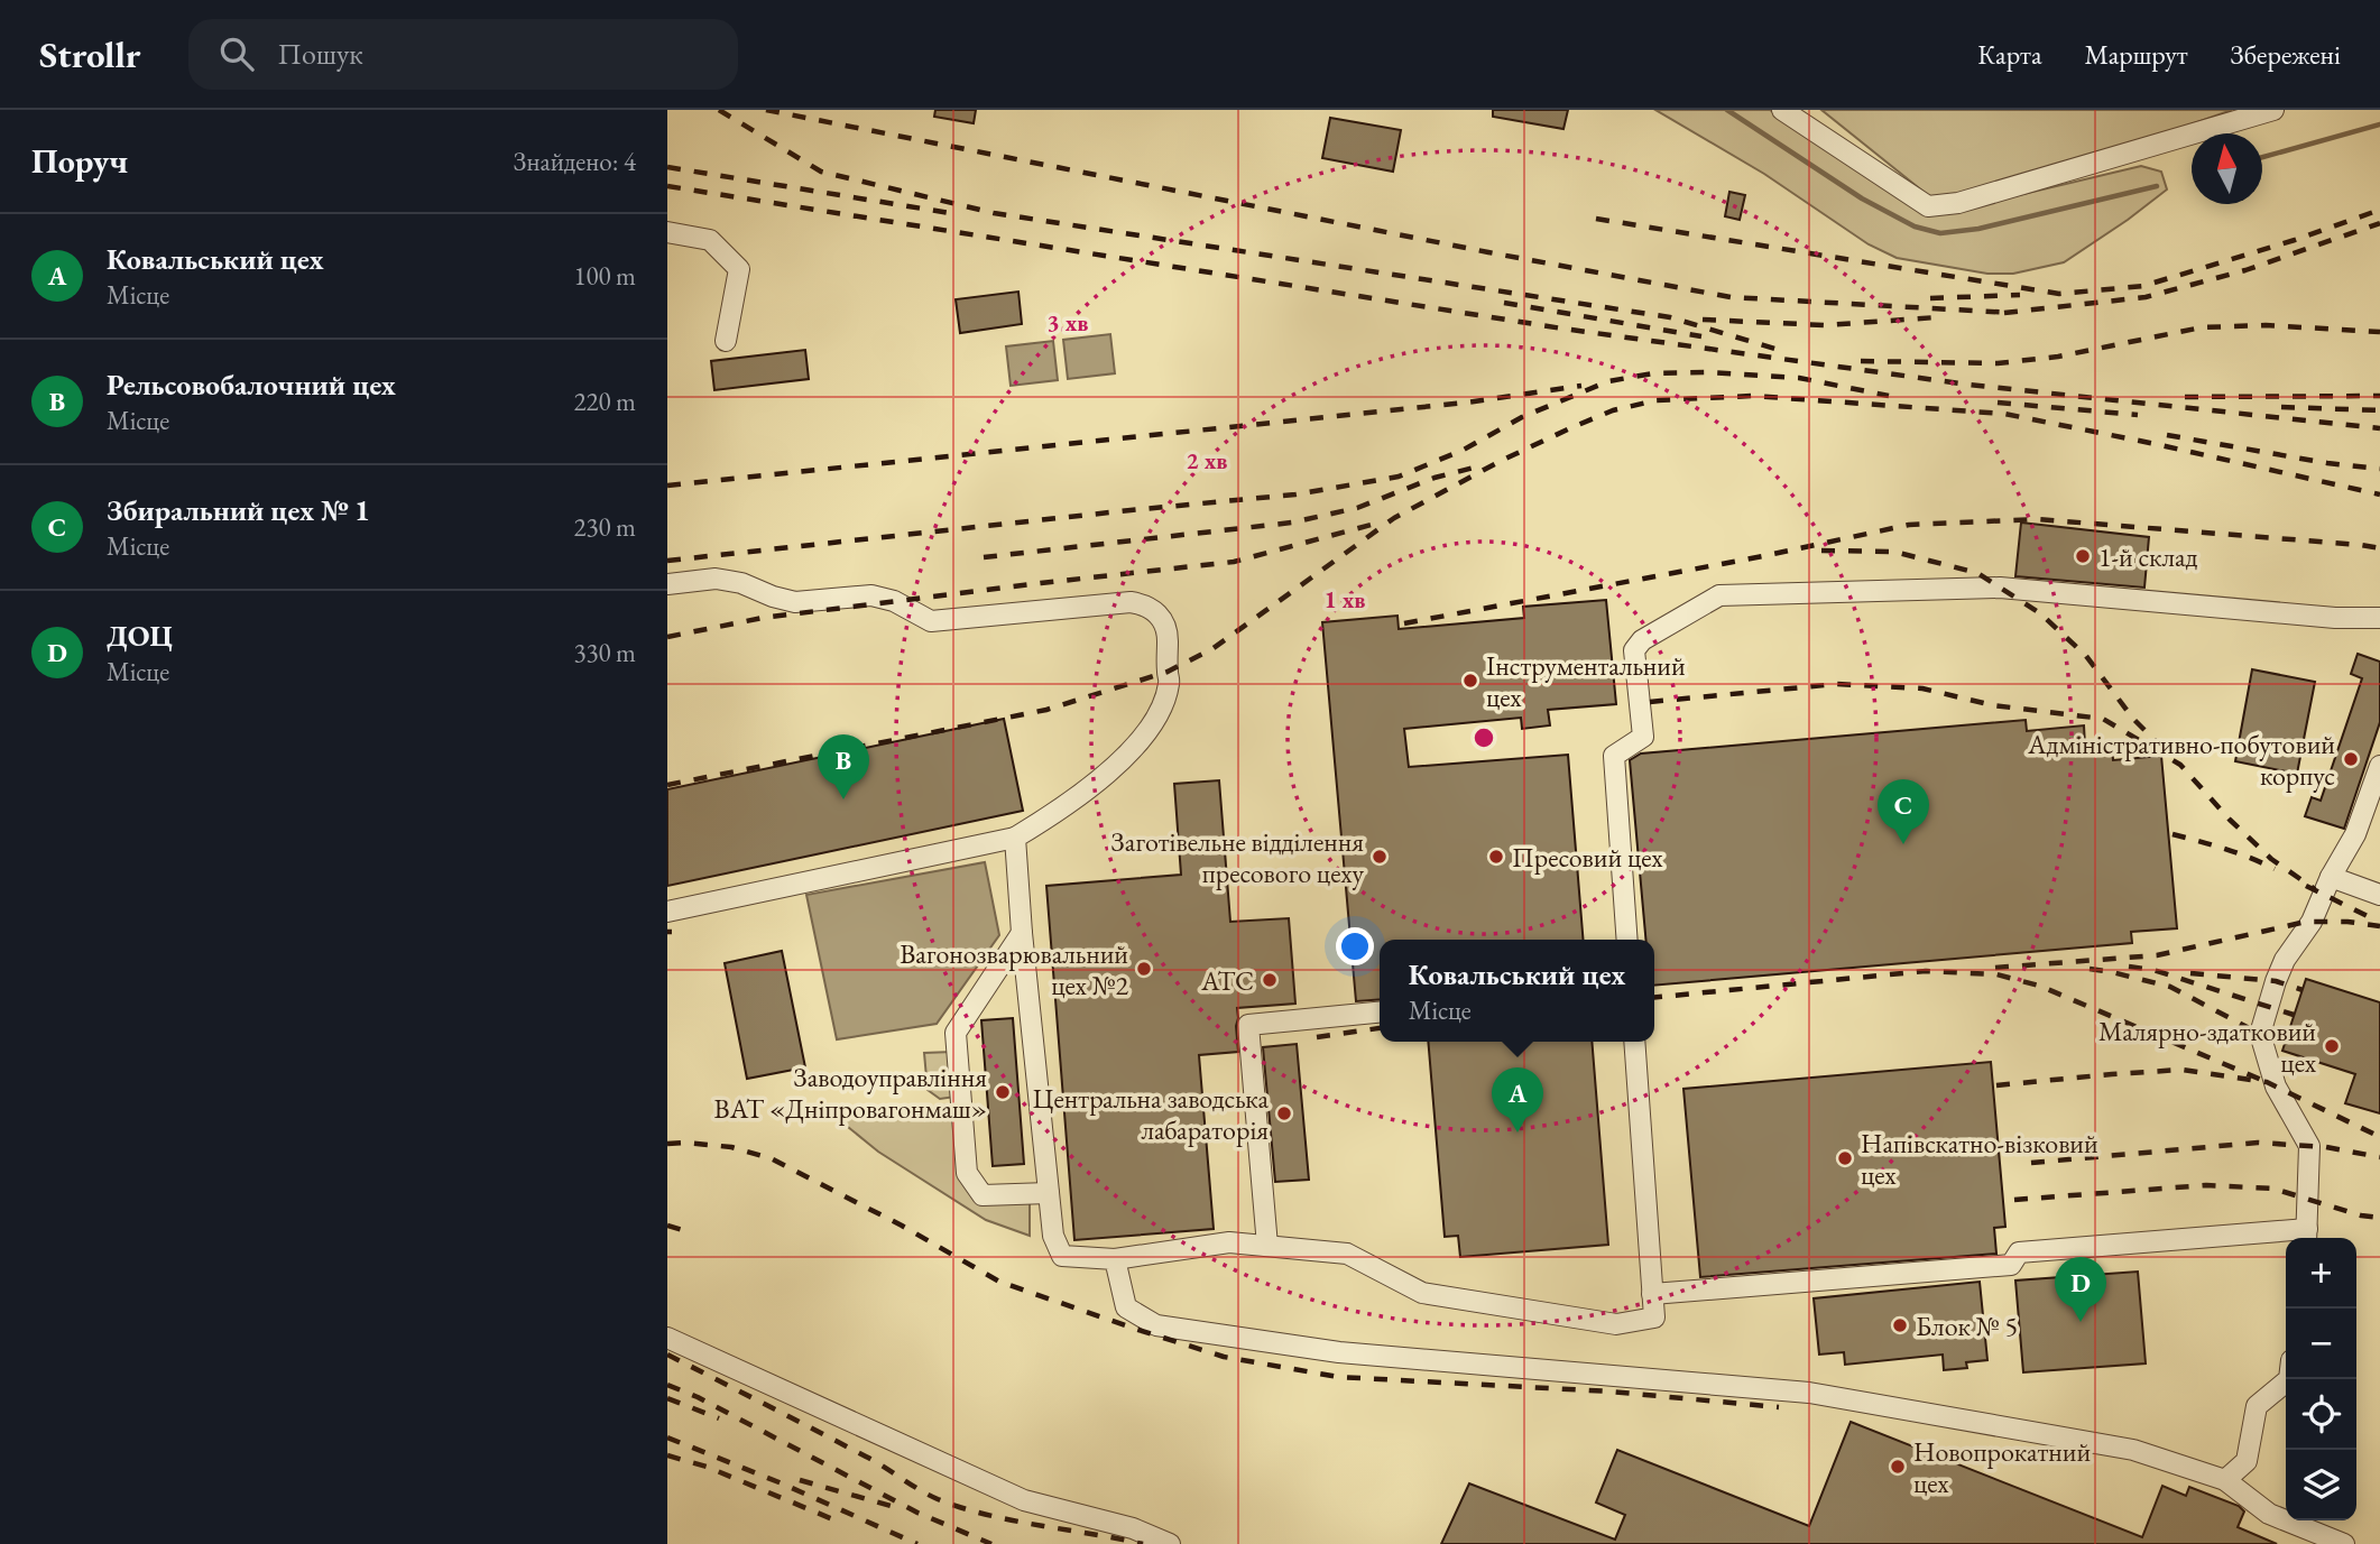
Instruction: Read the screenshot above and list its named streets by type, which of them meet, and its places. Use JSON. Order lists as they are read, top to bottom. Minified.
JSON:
{"places":["1-й склад","Інструментальний цех","Адміністративно-побутовий корпус","Заготівельне відділення пресового цеху","Пресовий цех","Вагонозварювальний цех №2","АТС","Малярно-здатковий цех","Заводоуправління ВАТ «Дніпровагонмаш»","Центральна заводська лабараторія","Напівскатно-візковий цех","Блок № 5","Новопрокатний цех"],"north":"top","page":{"header":"Strollr","search":"Пошук","nav":["Карта","Маршрут","Збережені"],"heading":["Поруч","Знайдено: 4"],"list":[{"mark":"A","name":"Ковальський цех","note":"Місце","value":"100 m"},{"mark":"B","name":"Рельсовобалочний цех","note":"Місце","value":"220 m"},{"mark":"C","name":"Збиральний цех № 1","note":"Місце","value":"230 m"},{"mark":"D","name":"ДОЦ","note":"Місце","value":"330 m"}],"pins":["B","C","A","D"],"popup":["Ковальський цех","Місце"],"map_buttons":["+","−"]},"rings":["3 хв","2 хв","1 хв"]}
